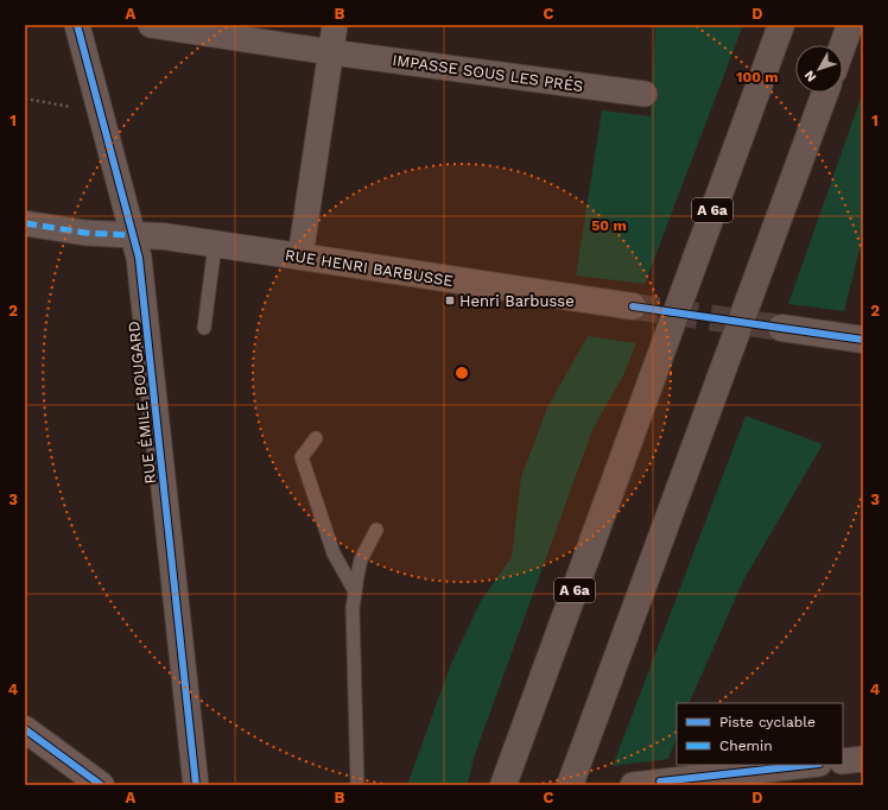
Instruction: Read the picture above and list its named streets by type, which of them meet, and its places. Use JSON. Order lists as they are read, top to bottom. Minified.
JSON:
{"streets":{"highway":["A 6a"],"street":["IMPASSE SOUS LES PRÉS","RUE HENRI BARBUSSE","RUE ÉMILE BOUGARD"]},"crossings":[["RUE HENRI BARBUSSE","RUE ÉMILE BOUGARD"]],"places":{"transit":["Henri Barbusse"]},"legend":["Piste cyclable","Chemin"],"north":"bottom left","grid":{"columns":["A","B","C","D"],"rows":["1","2","3","4"]},"rings":["100 m","50 m"]}
